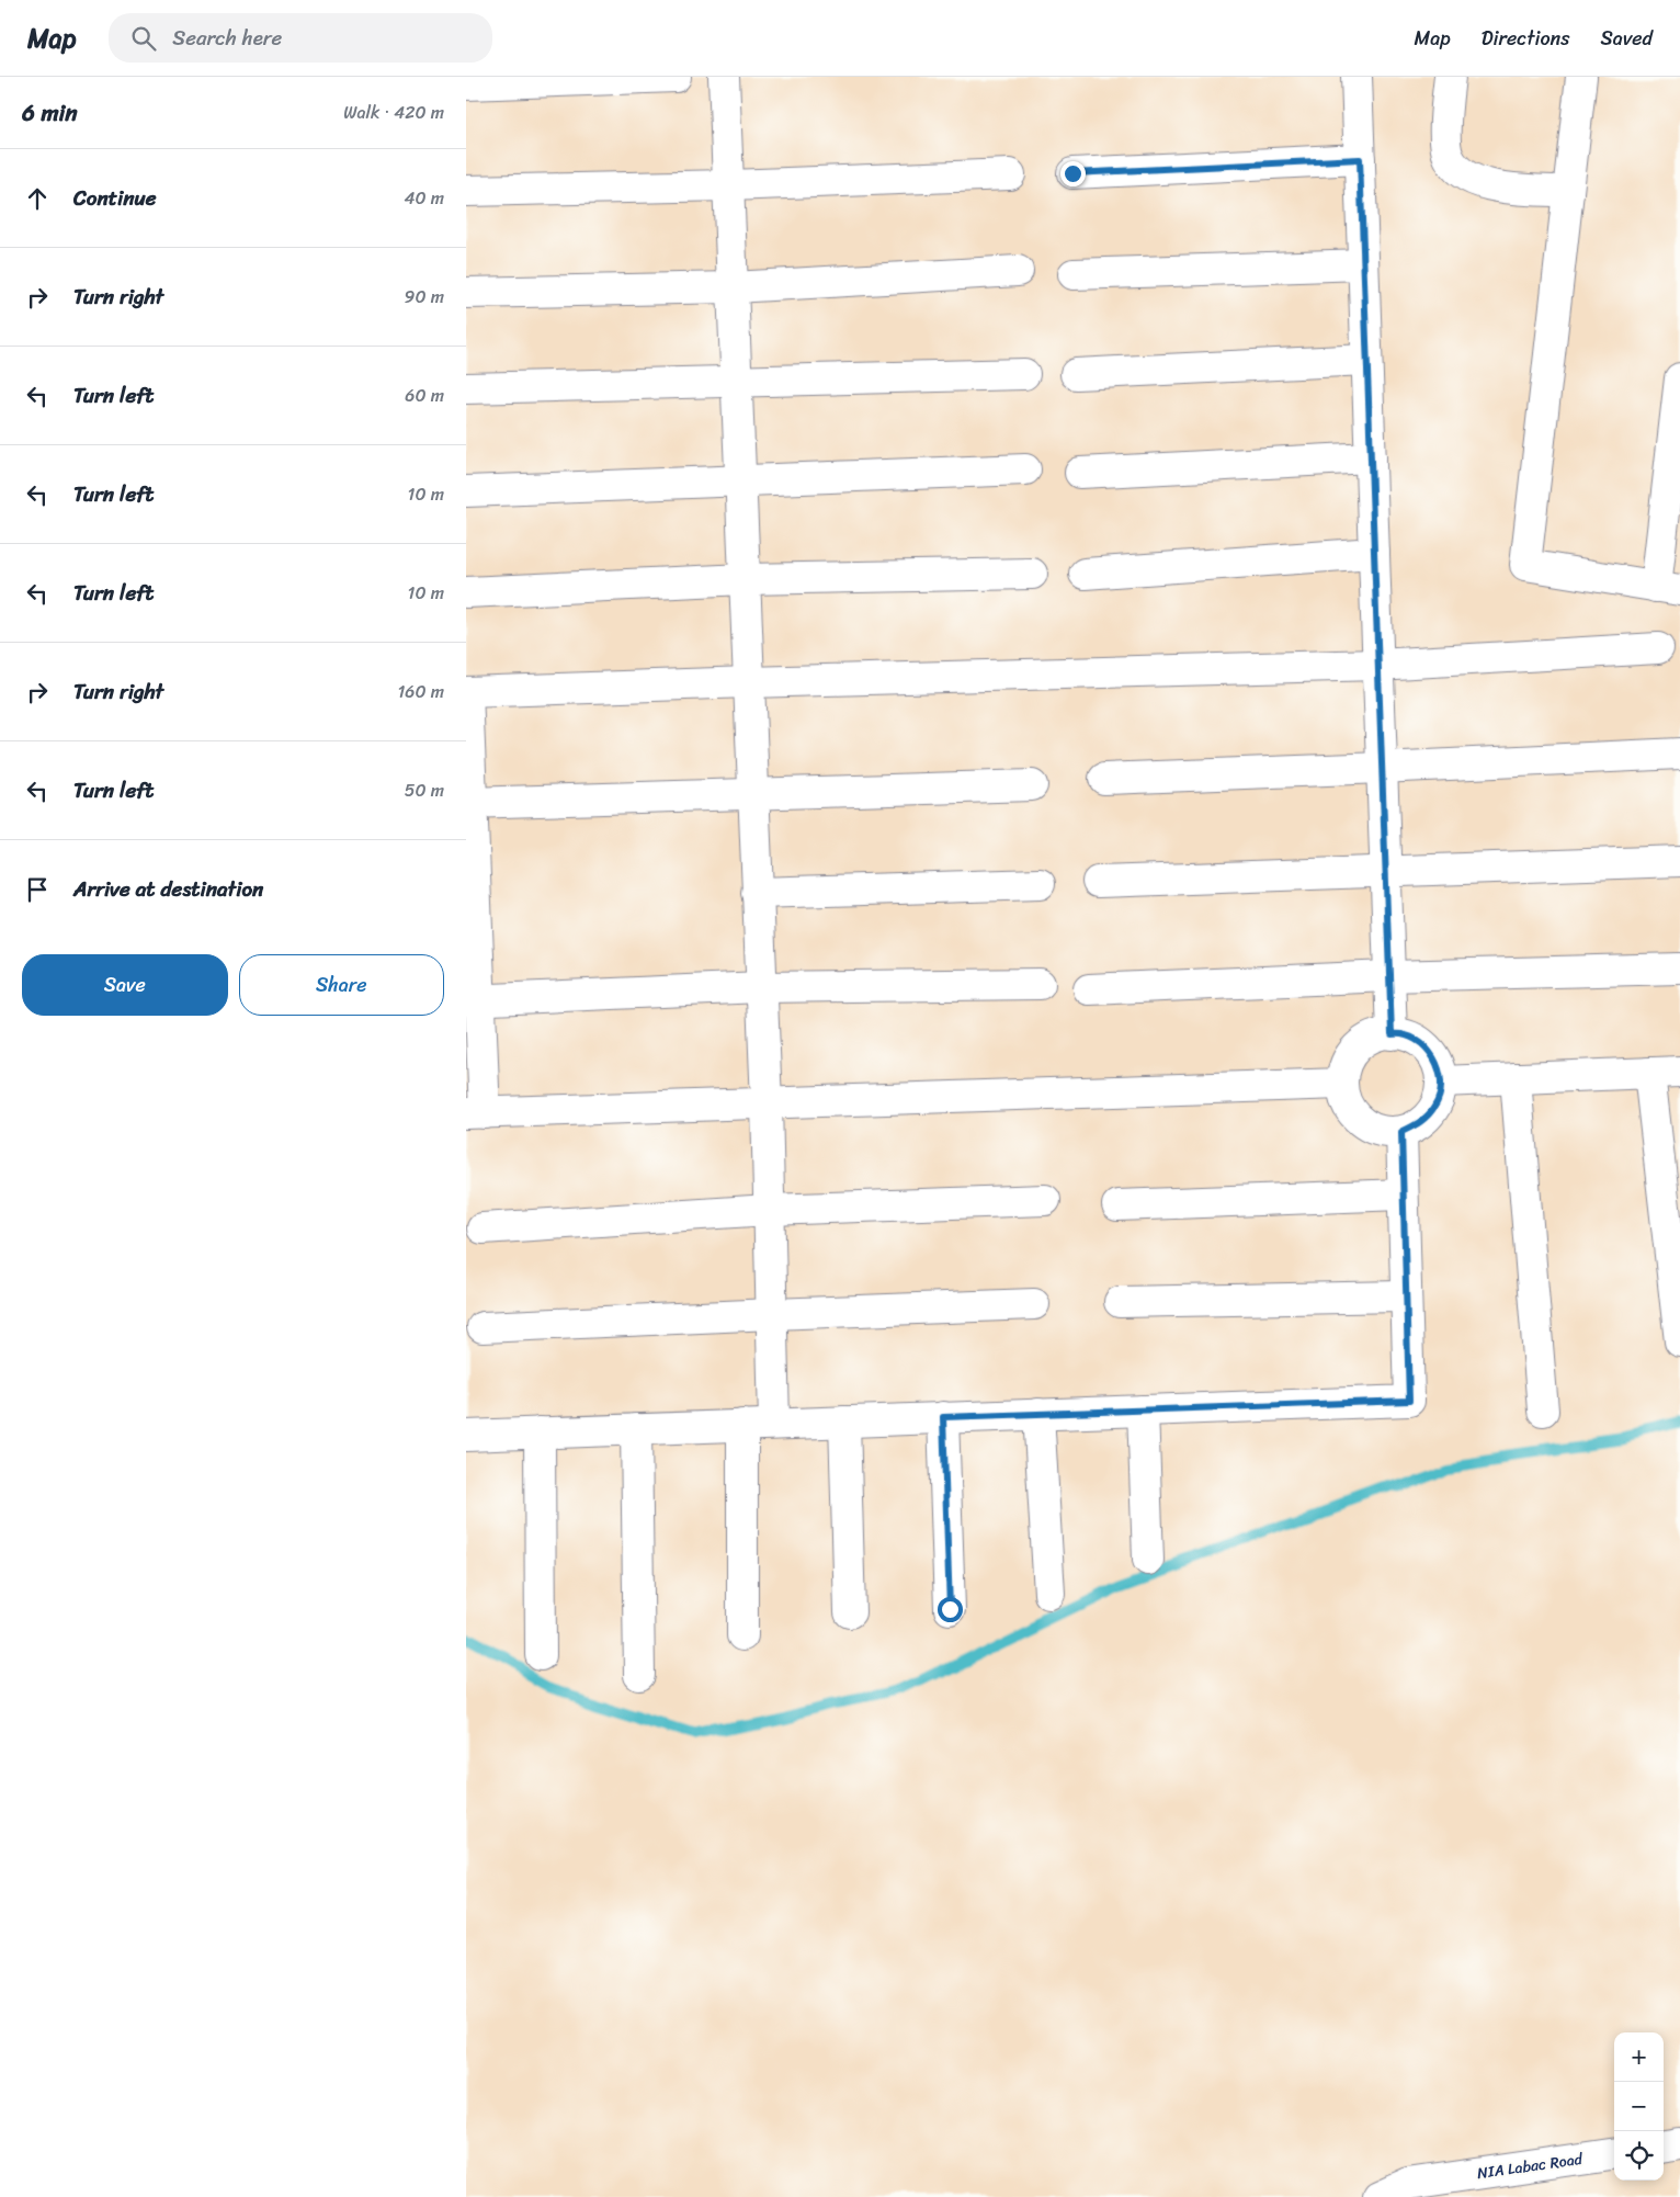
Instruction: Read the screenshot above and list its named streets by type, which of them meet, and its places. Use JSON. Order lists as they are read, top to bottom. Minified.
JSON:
{"streets":{"street":["NIA Labac Road"]},"page":{"header":"Map","search":"Search here","nav":["Map","Directions","Saved"],"heading":["6 min","Walk · 420 m"],"list":[["Continue","40 m"],["Turn right","90 m"],["Turn left","60 m"],["Turn left","10 m"],["Turn left","10 m"],["Turn right","160 m"],["Turn left","50 m"],"Arrive at destination"],"buttons":["Save","Share"],"map_buttons":["+","−"]}}
